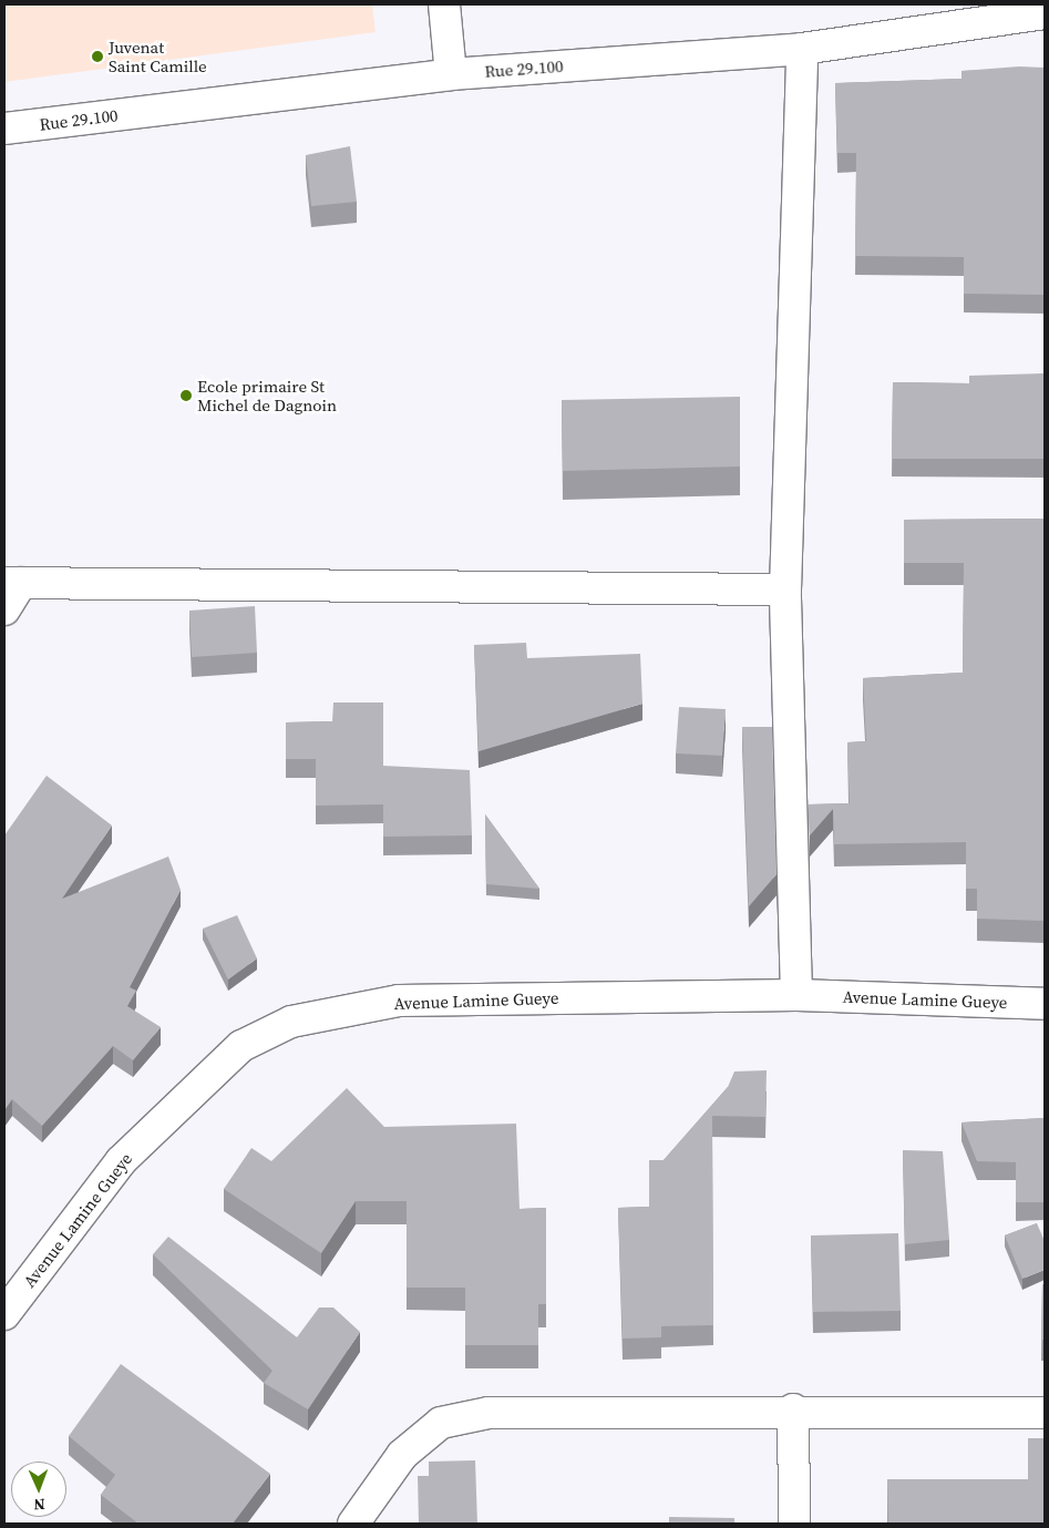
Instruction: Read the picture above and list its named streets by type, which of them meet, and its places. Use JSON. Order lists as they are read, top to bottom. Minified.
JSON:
{"streets":{"street":["Rue 29.100","Avenue Lamine Gueye"]},"places":["Juvenat Saint Camille","Ecole primaire St Michel de Dagnoin"],"north":"bottom"}
